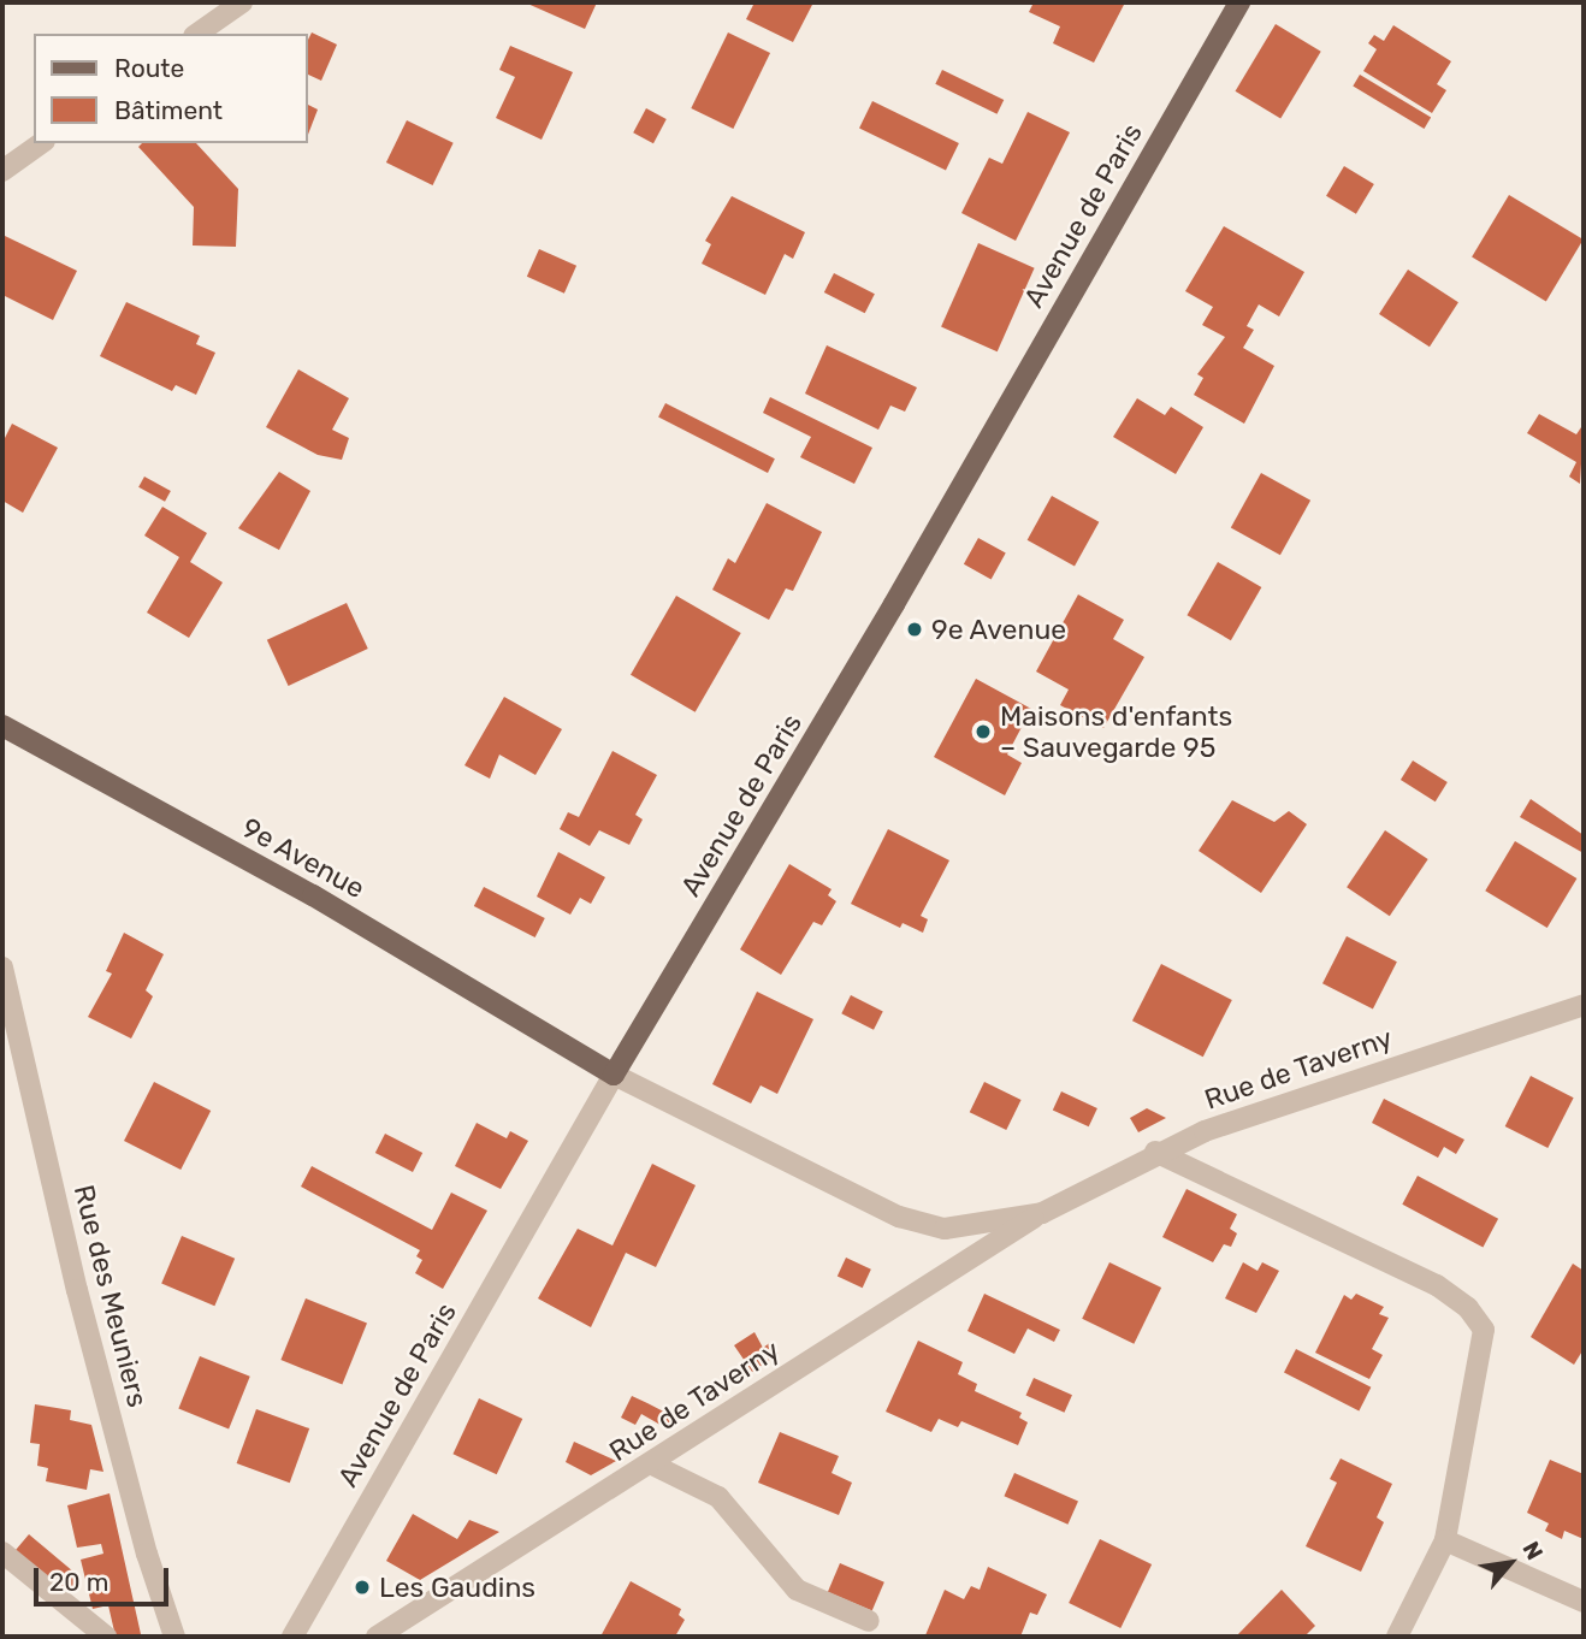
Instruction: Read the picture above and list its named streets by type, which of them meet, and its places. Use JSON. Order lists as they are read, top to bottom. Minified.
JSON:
{"streets":{"main road":["Avenue de Paris","9e Avenue"],"street":["Rue de Taverny","Rue des Meuniers"]},"crossings":[["Avenue de Paris","9e Avenue"],["Avenue de Paris","Rue de Taverny"],["9e Avenue","Rue de Taverny"]],"places":["9e Avenue","Maisons d'enfants – Sauvegarde 95","Les Gaudins"],"legend":["Route","Bâtiment"],"scale_bar":"20 m","north":"top right"}
